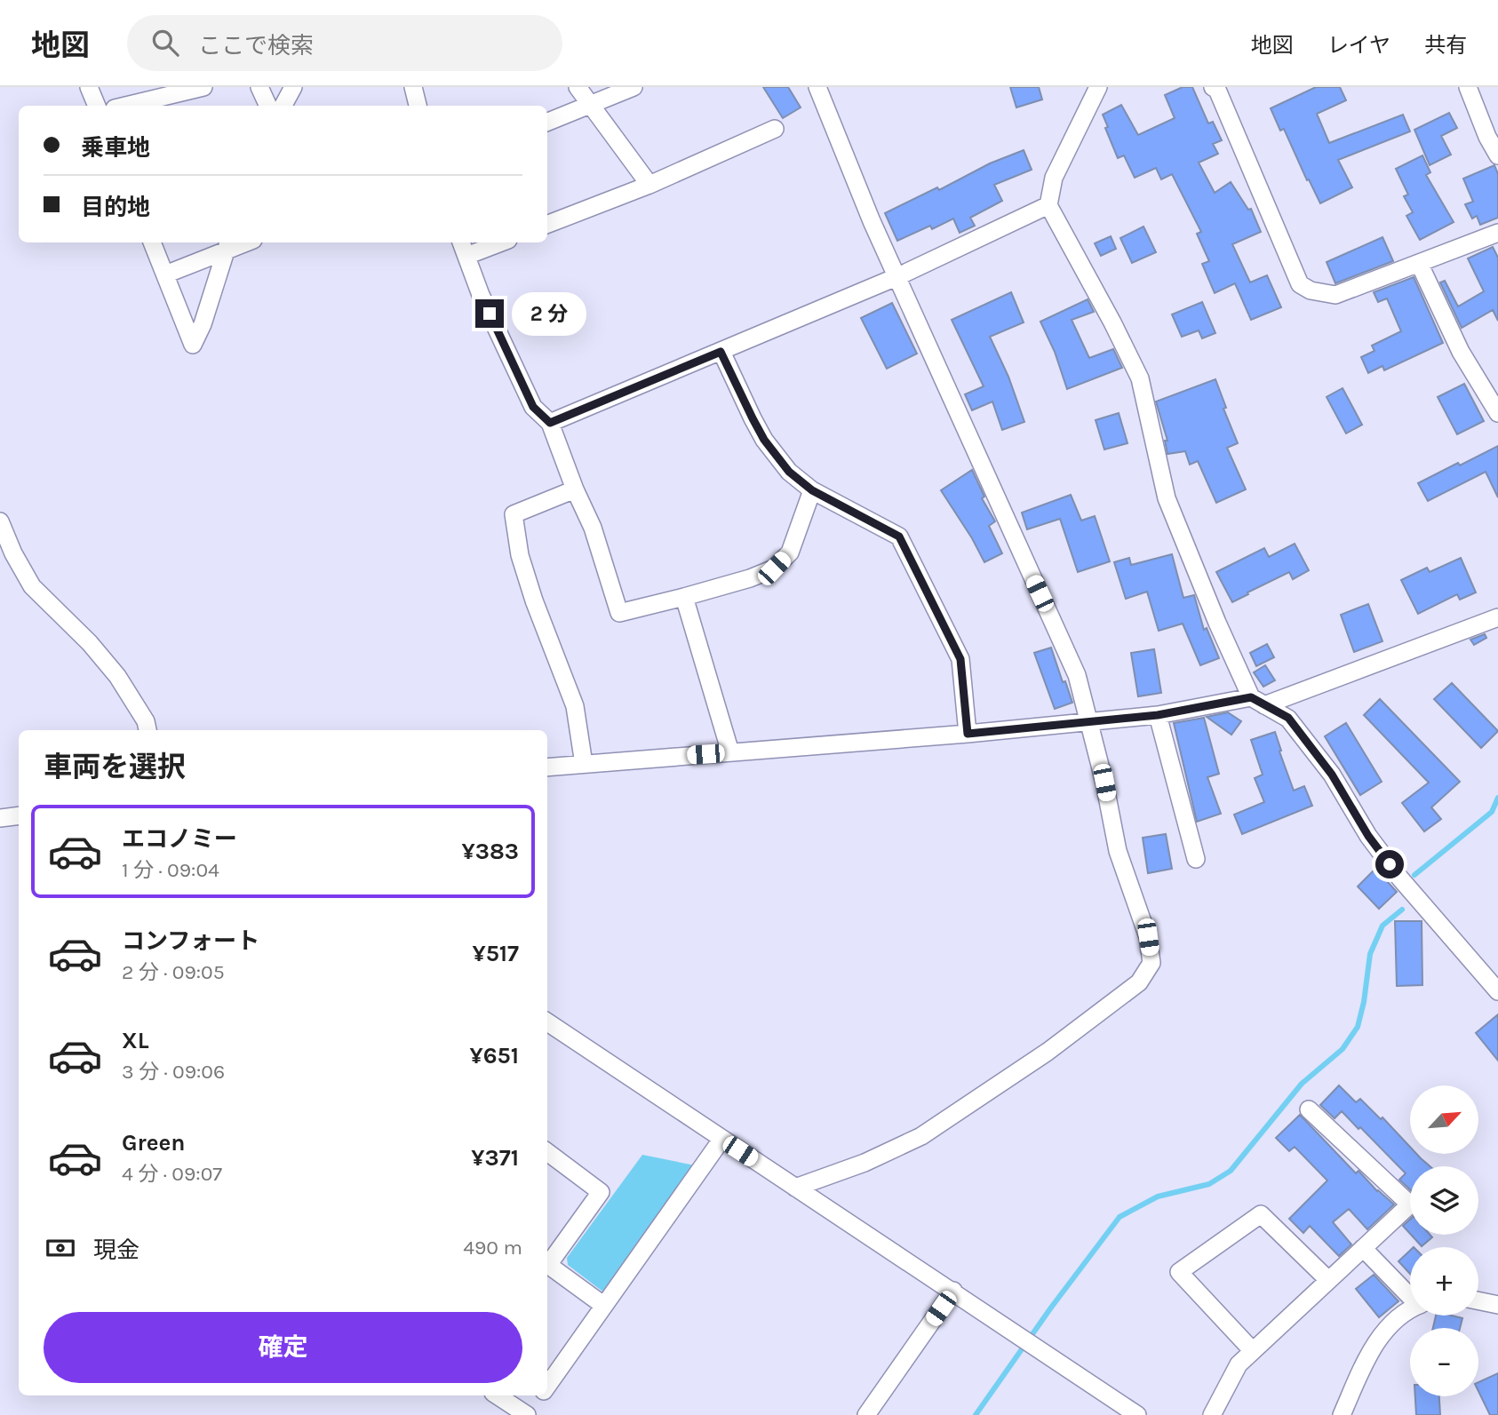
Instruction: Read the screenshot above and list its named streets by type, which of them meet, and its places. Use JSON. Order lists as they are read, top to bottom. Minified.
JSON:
{"north":"top right","page":{"header":"地図","search":"ここで検索","nav":["地図","レイヤ","共有"],"banner":["乗車地","目的地"],"bubble":"2 分","heading":"車両を選択","list":[{"name":"エコノミー","note":"1 分 · 09:04","value":"¥383"},{"name":"コンフォート","note":"2 分 · 09:05","value":"¥517"},{"name":"XL","note":"3 分 · 09:06","value":"¥651"},{"name":"Green","note":"4 分 · 09:07","value":"¥371"}],"map_buttons":["+","−"],"pay":["現金","490 m"],"buttons":"確定"}}
